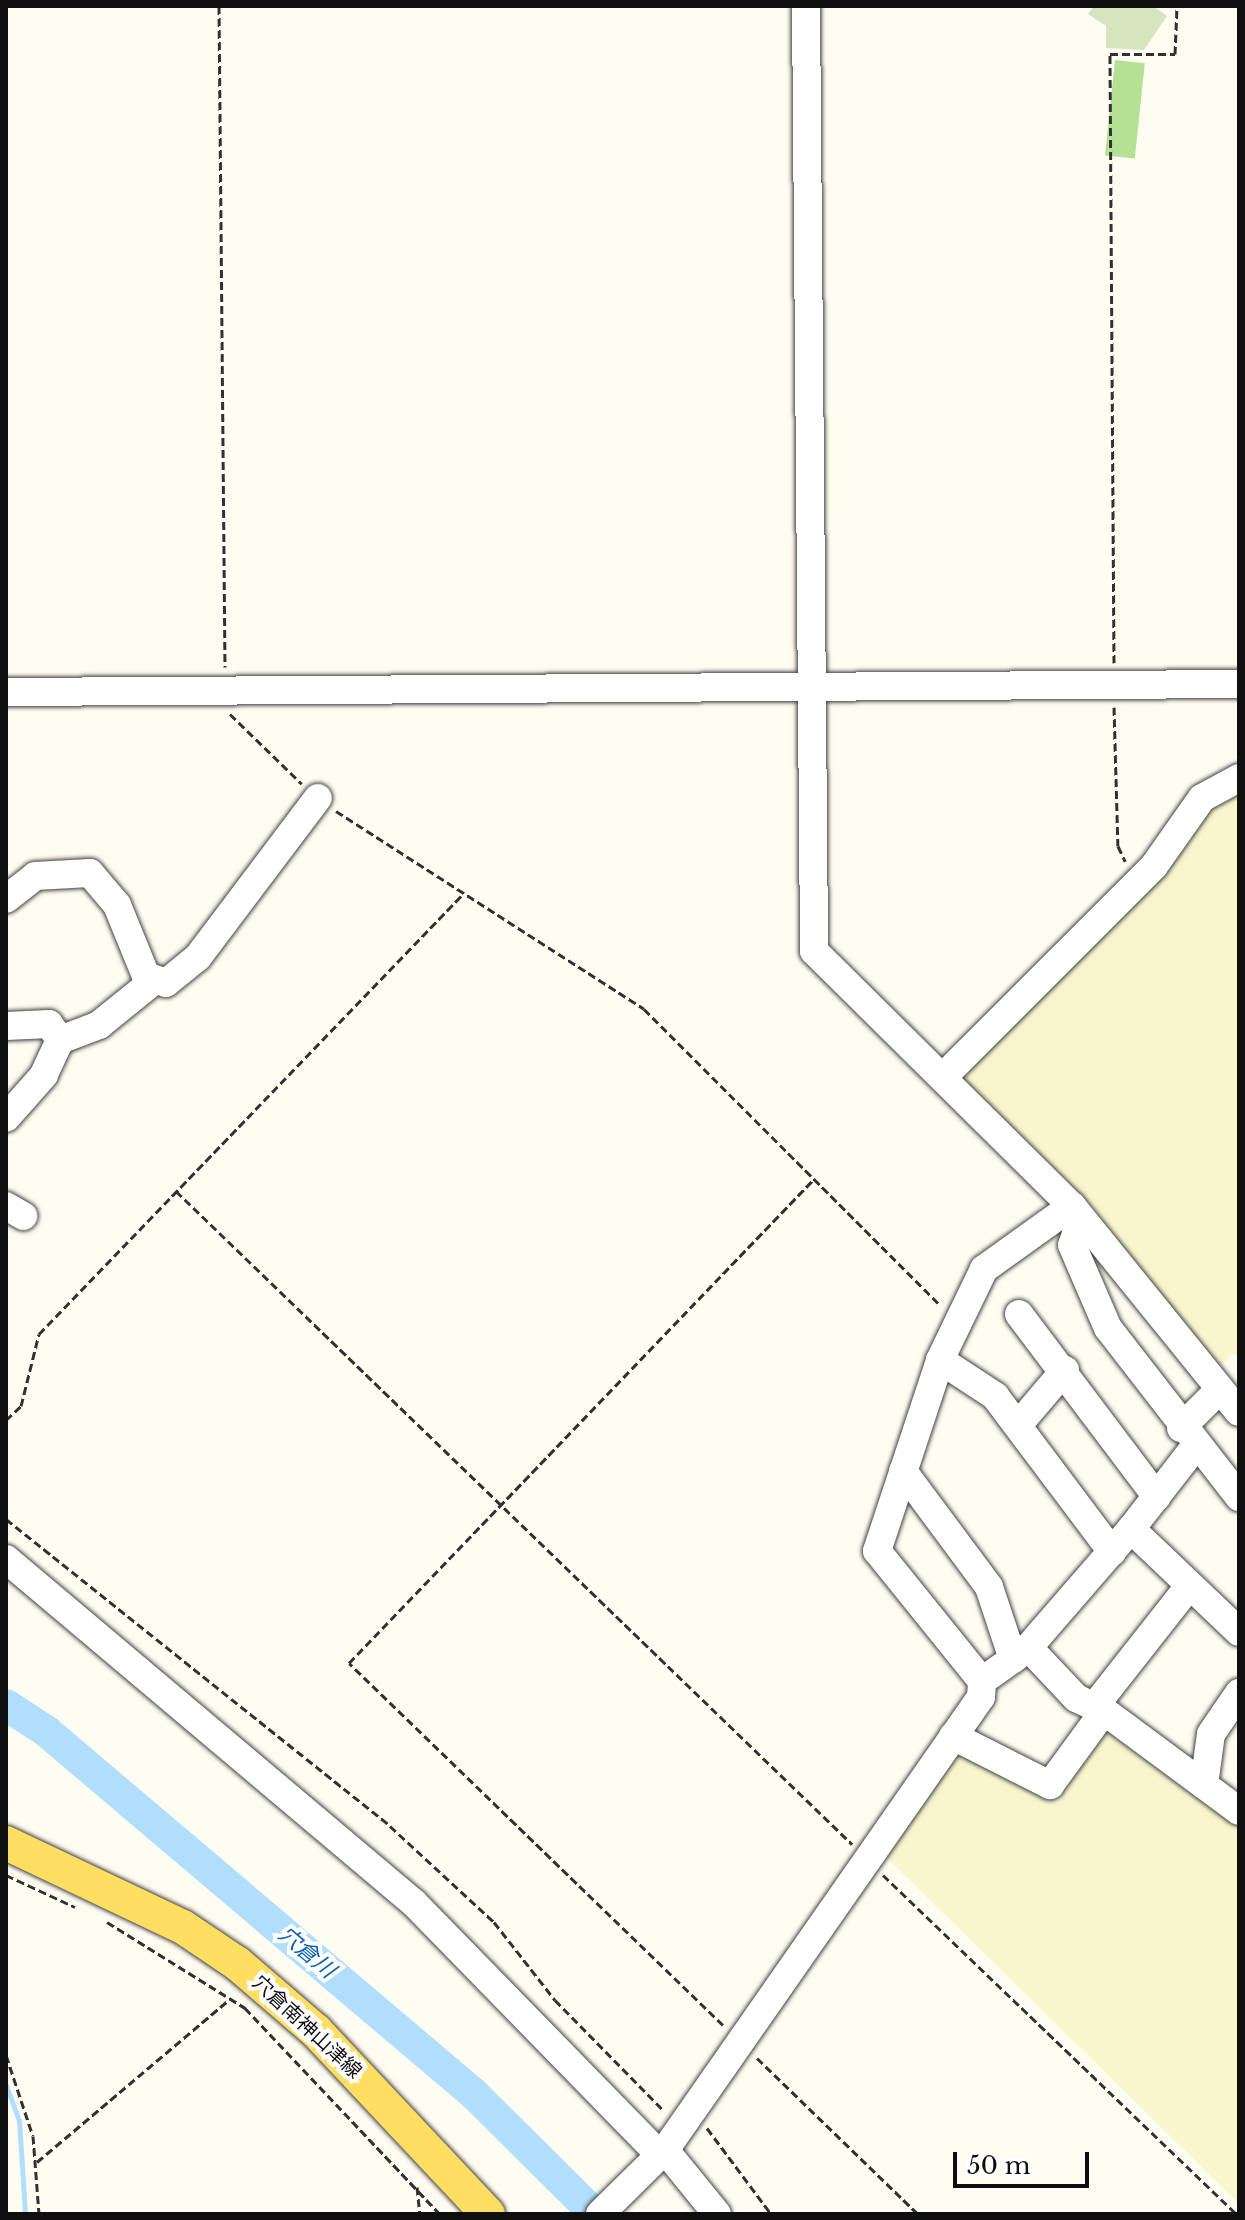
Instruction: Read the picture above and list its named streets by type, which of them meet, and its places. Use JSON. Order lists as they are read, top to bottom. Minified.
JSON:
{"streets":{"main road":["穴倉南神山津線"]},"water":["穴倉川"],"scale_bar":"50 m"}
